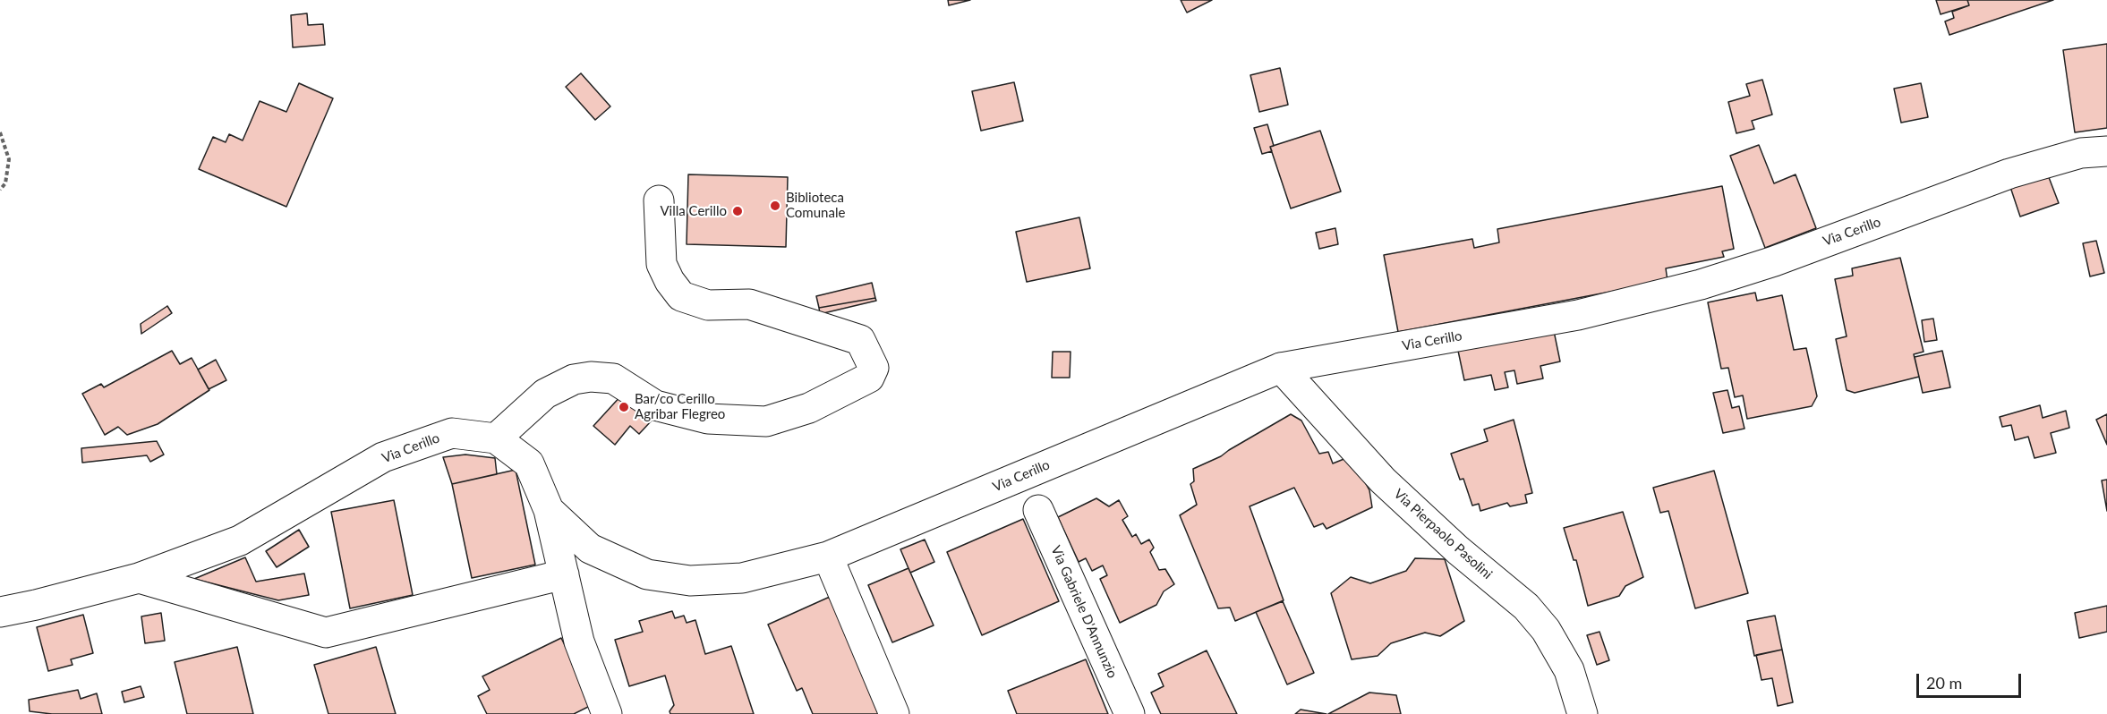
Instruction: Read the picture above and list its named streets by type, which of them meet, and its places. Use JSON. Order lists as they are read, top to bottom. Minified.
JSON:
{"streets":{"street":["Via Cerillo","Via Pierpaolo Pasolini","Via Gabriele D'Annunzio"]},"crossings":[["Via Cerillo","Via Pierpaolo Pasolini"]],"places":["Biblioteca Comunale","Villa Cerillo","Bar/co Cerillo Agribar Flegreo"],"scale_bar":"20 m"}
